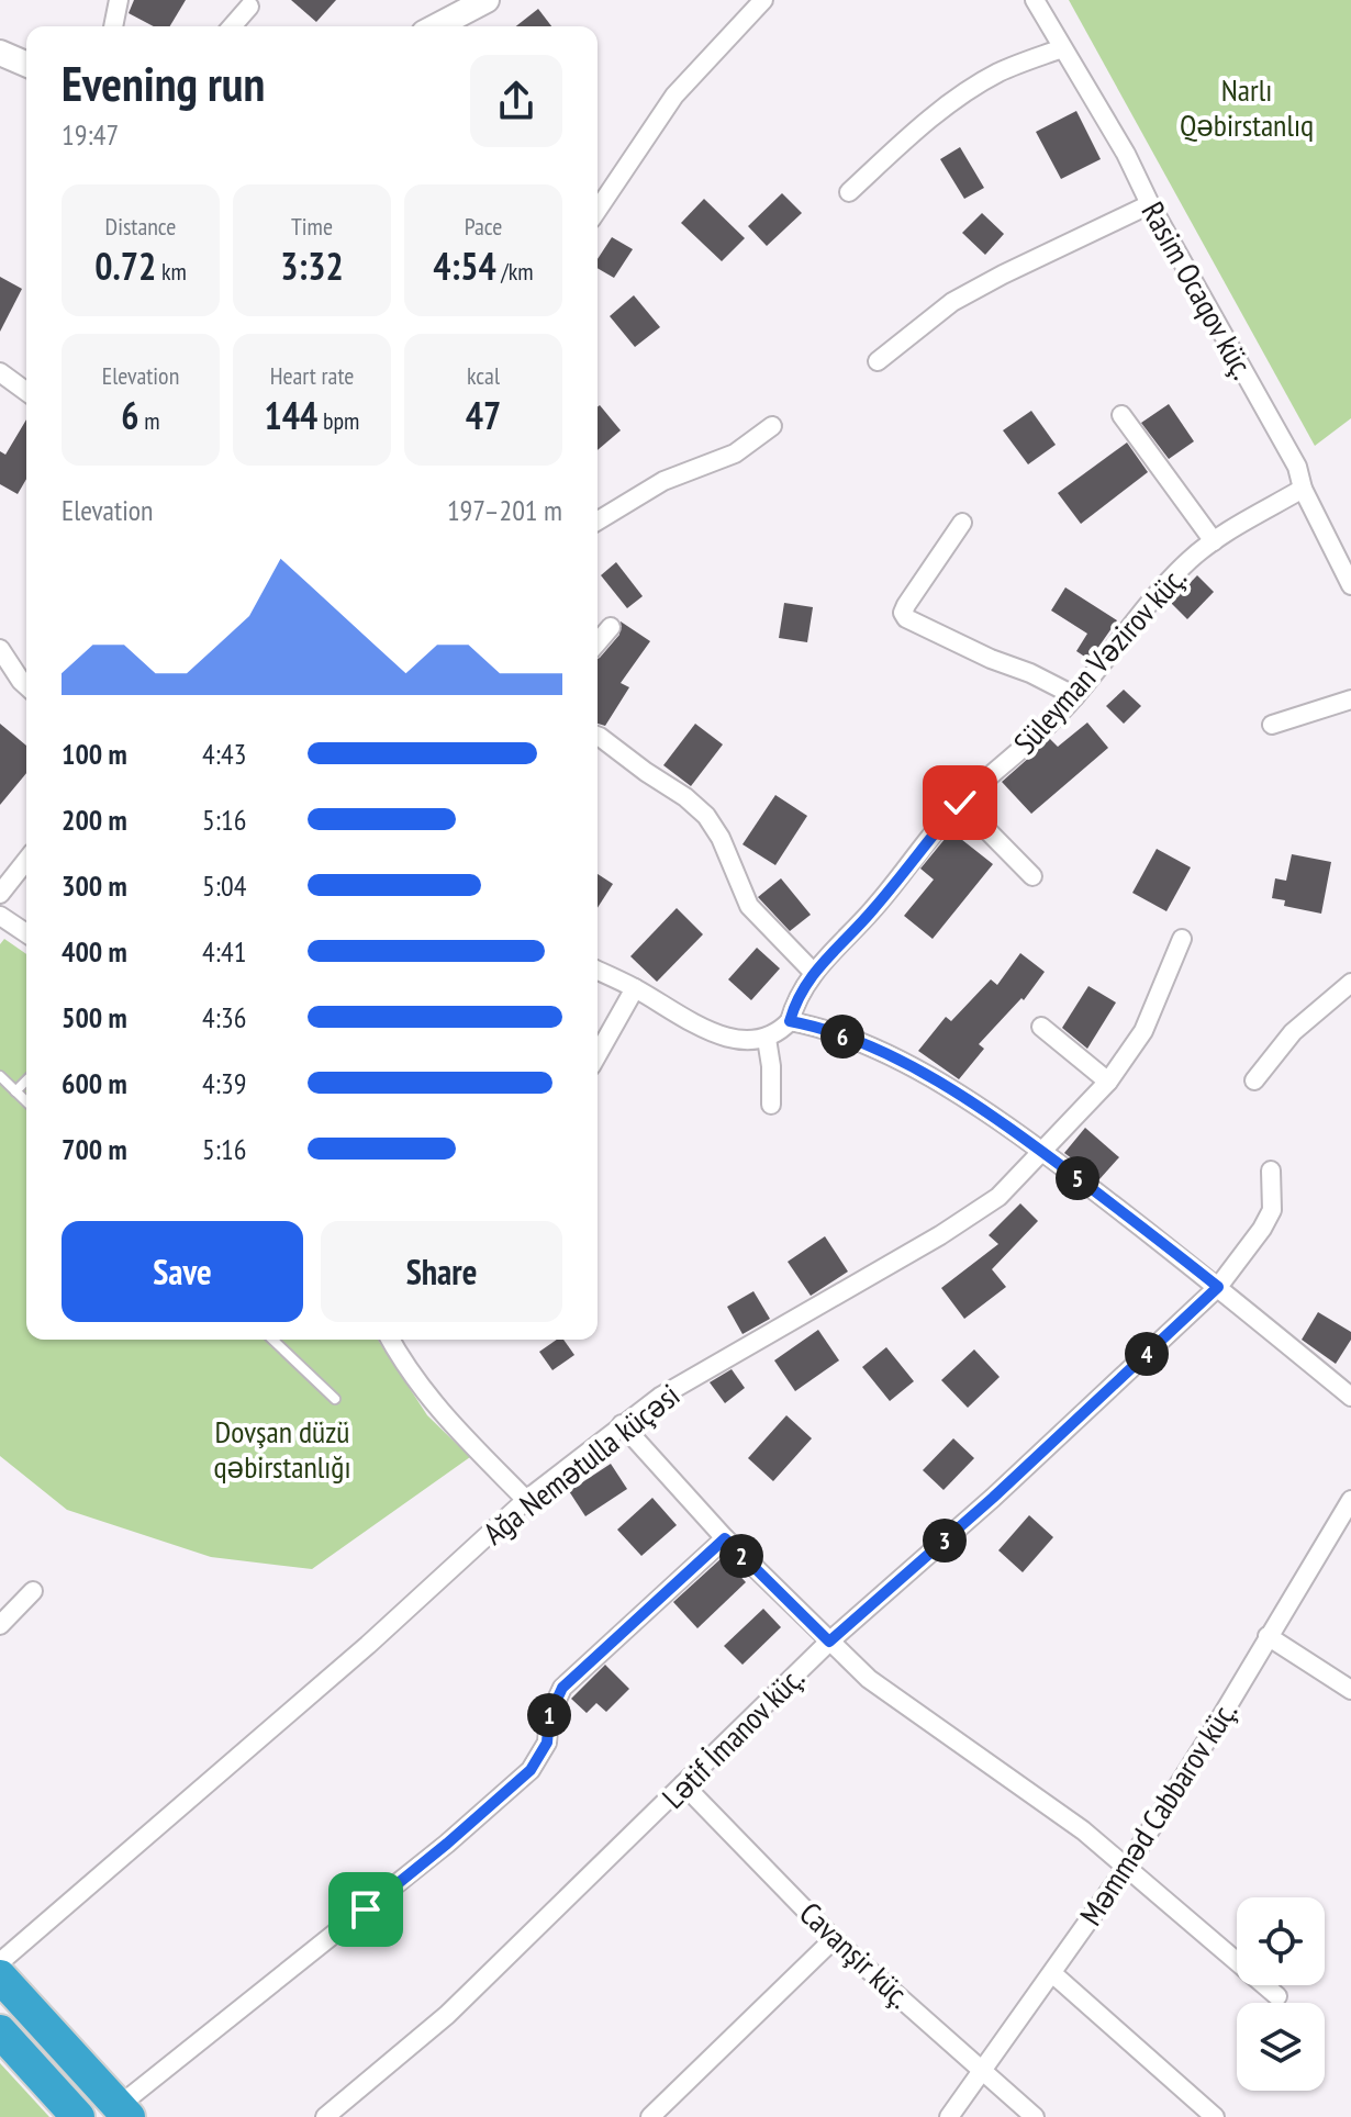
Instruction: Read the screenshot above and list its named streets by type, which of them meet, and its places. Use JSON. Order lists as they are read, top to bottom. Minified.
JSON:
{"streets":{"street":["Rasim Ocaqov küç.","Süleyman Vəzirov küç.","Ağa Nemətulla küçəsi","Lətif İmanov küç.","Məmməd Cabbarov küç.","Cavanşir küç."]},"crossings":[["Rasim Ocaqov küç.","Süleyman Vəzirov küç."],["Lətif İmanov küç.","Cavanşir küç."],["Məmməd Cabbarov küç.","Cavanşir küç."]],"parks":["Narlı Qəbirstanlıq","Dovşan düzü qəbirstanlığı"],"page":{"heading":["Evening run","19:47"],"stats":[["Distance","0.72 km"],["Time","3:32"],["Pace","4:54 /km"],["Elevation","6 m"],["Heart rate","144 bpm"],["kcal","47"]],"chart":["Elevation","197–201 m"],"list":[{"name":"100 m","note":"4:43"},{"name":"200 m","note":"5:16"},{"name":"300 m","note":"5:04"},{"name":"400 m","note":"4:41"},{"name":"500 m","note":"4:36"},{"name":"600 m","note":"4:39"},{"name":"700 m","note":"5:16"}],"pins":["6","5","4","3","2","1"],"buttons":["Save","Share"]}}
